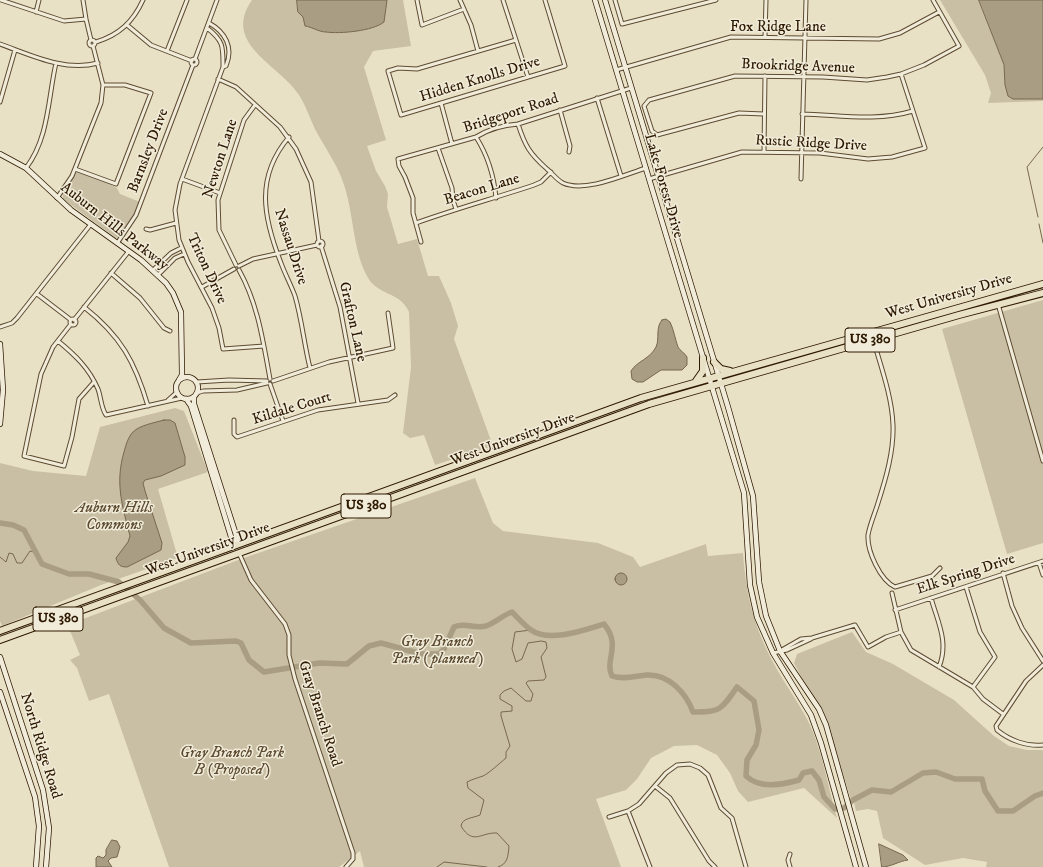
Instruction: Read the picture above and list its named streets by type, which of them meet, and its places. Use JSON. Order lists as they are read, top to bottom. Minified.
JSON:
{"streets":{"highway":["West University Drive","US 380"],"main road":["Lake Forest Drive","Auburn Hills Parkway","North Ridge Road"],"street":["Fox Ridge Lane","Brookridge Avenue","Hidden Knolls Drive","Bridgeport Road","Rustic Ridge Drive","Barnsley Drive","Newton Lane","Beacon Lane","Nassau Drive","Triton Drive","Grafton Lane","Kildale Court","Elk Spring Drive","Gray Branch Road"]},"crossings":[["Fox Ridge Lane","Brookridge Avenue"],["Fox Ridge Lane","Lake Forest Drive"],["Bridgeport Road","Lake Forest Drive"],["Bridgeport Road","Beacon Lane"],["Rustic Ridge Drive","Lake Forest Drive"],["Barnsley Drive","Auburn Hills Parkway"],["Newton Lane","Triton Drive"],["Newton Lane","Grafton Lane"],["Newton Lane","Kildale Court"],["Lake Forest Drive","West University Drive"],["Nassau Drive","Grafton Lane"],["Triton Drive","Grafton Lane"],["West University Drive","Gray Branch Road"],["Grafton Lane","Kildale Court"]],"parks":["Auburn Hills Commons","Gray Branch Park (planned)","Gray Branch Park B (Proposed)"]}
